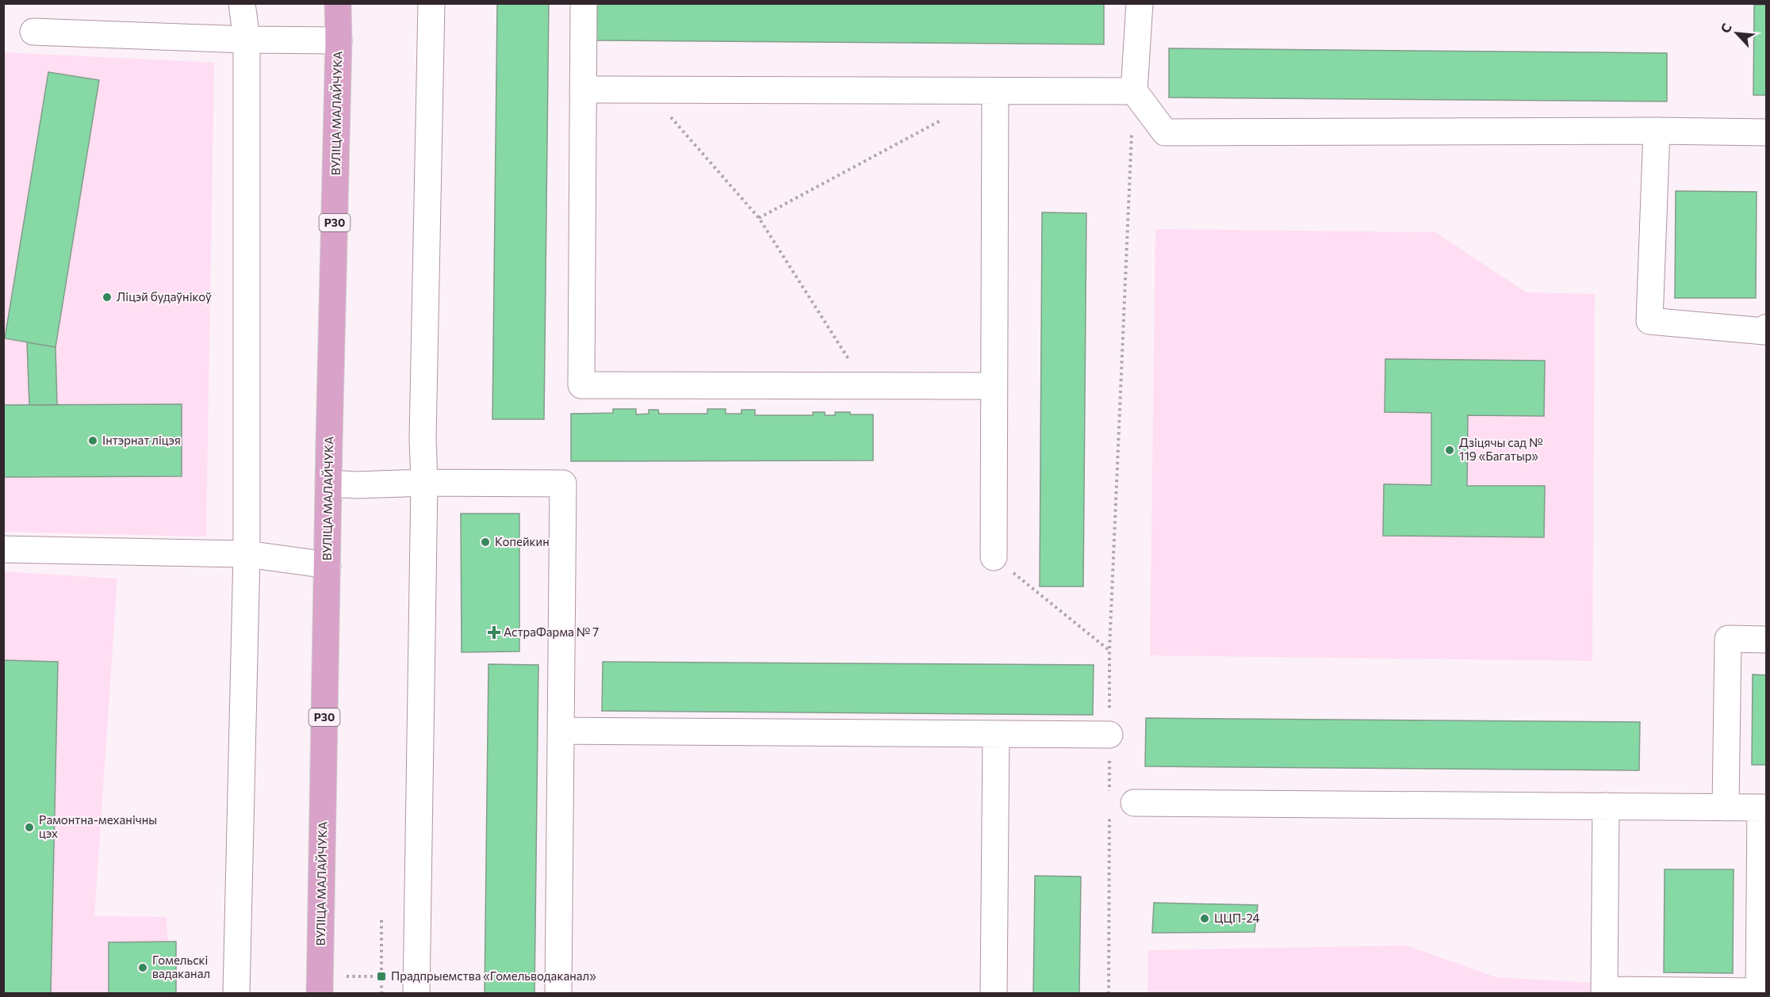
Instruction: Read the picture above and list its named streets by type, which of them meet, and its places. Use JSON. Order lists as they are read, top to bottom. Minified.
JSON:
{"streets":{"main road":["ВУЛІЦА МАЛАЙЧУКА","Р30"]},"places":{"other":["Ліцэй будаўнікоў","Інтэрнат ліцэя","Дзіцячы сад № 119 «Багатыр»","Копейкин","Рамонтна-механічны цэх","ЦЦП-24","Гомельскі вадаканал"],"health":["АстраФарма № 7"],"transit":["Прадпрыемства «Гомельводаканал»"]},"north":"top left"}
